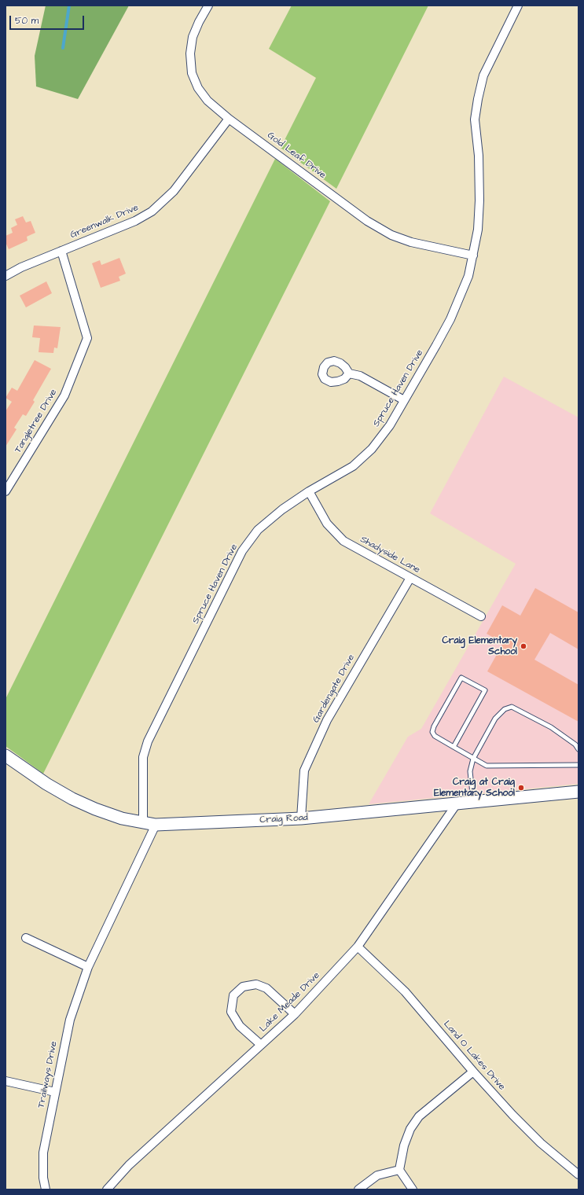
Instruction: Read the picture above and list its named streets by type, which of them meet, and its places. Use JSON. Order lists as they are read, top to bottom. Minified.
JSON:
{"streets":{"main road":["Craig Road"],"street":["Gold Leaf Drive","Greenwalk Drive","Spruce Haven Drive","Tangletree Drive","Shadyside Lane","Gardengate Drive","Lake Meade Drive","Land O Lakes Drive","Trailways Drive"]},"crossings":[["Gold Leaf Drive","Greenwalk Drive"],["Gold Leaf Drive","Spruce Haven Drive"],["Greenwalk Drive","Tangletree Drive"],["Spruce Haven Drive","Shadyside Lane"],["Spruce Haven Drive","Craig Road"],["Shadyside Lane","Gardengate Drive"],["Gardengate Drive","Craig Road"],["Craig Road","Lake Meade Drive"],["Craig Road","Trailways Drive"],["Lake Meade Drive","Land O Lakes Drive"]],"places":["Craig Elementary School","Craig at Craig Elementary School"],"scale_bar":"50 m"}
